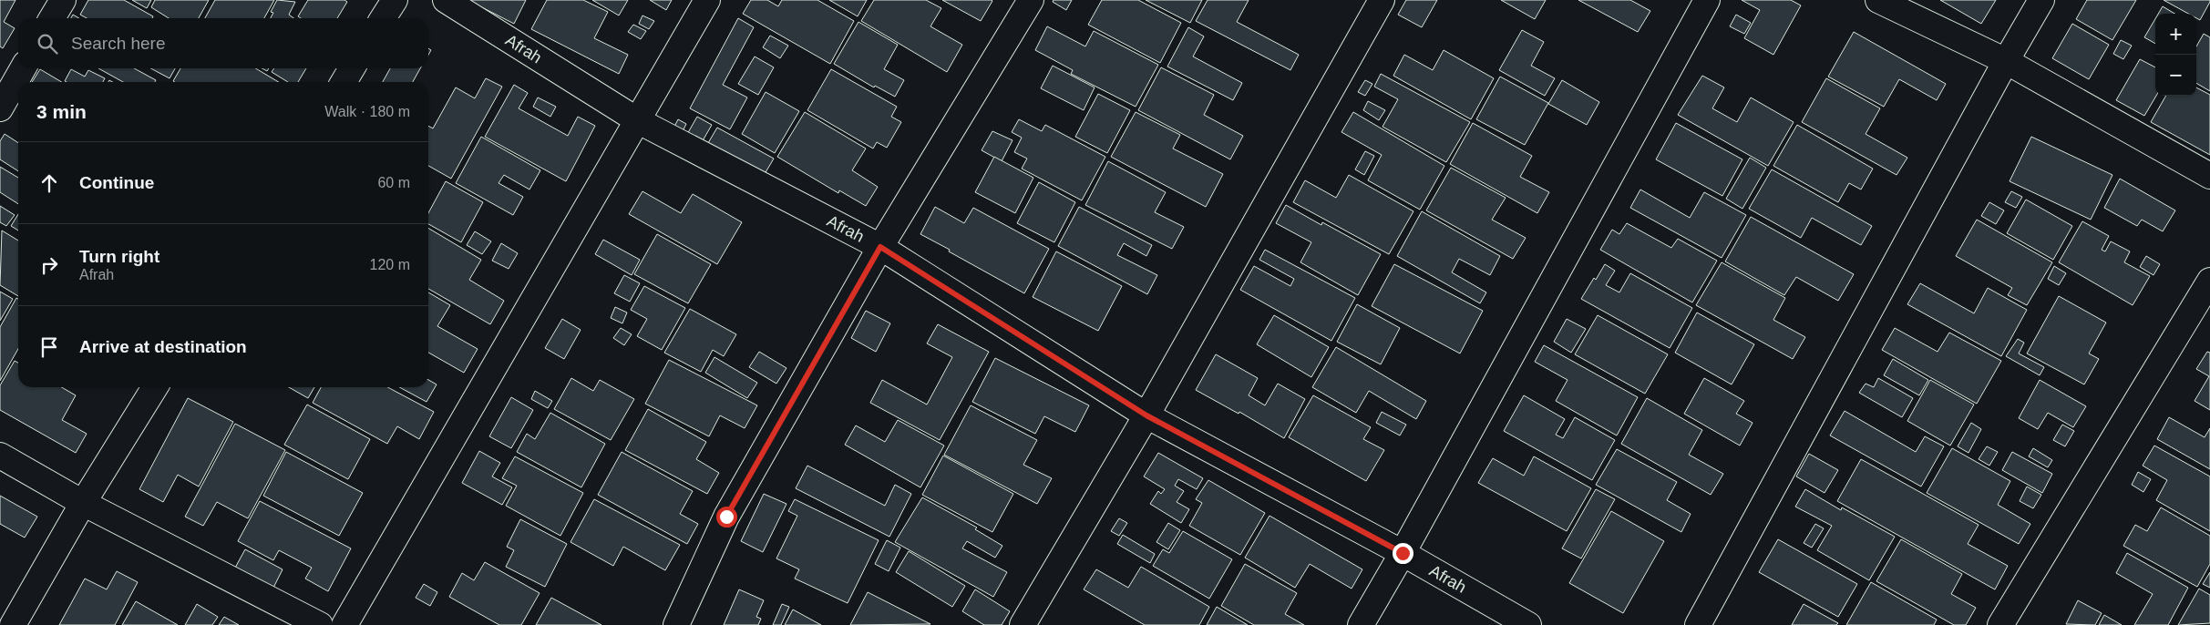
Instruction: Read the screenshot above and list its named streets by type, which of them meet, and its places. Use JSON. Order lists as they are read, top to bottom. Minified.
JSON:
{"streets":{"street":["Afrah"]},"page":{"map_buttons":["+","−"],"search":"Search here","heading":["3 min","Walk · 180 m"],"list":[["Continue","60 m"],["Turn right","Afrah","120 m"],"Arrive at destination"]}}
